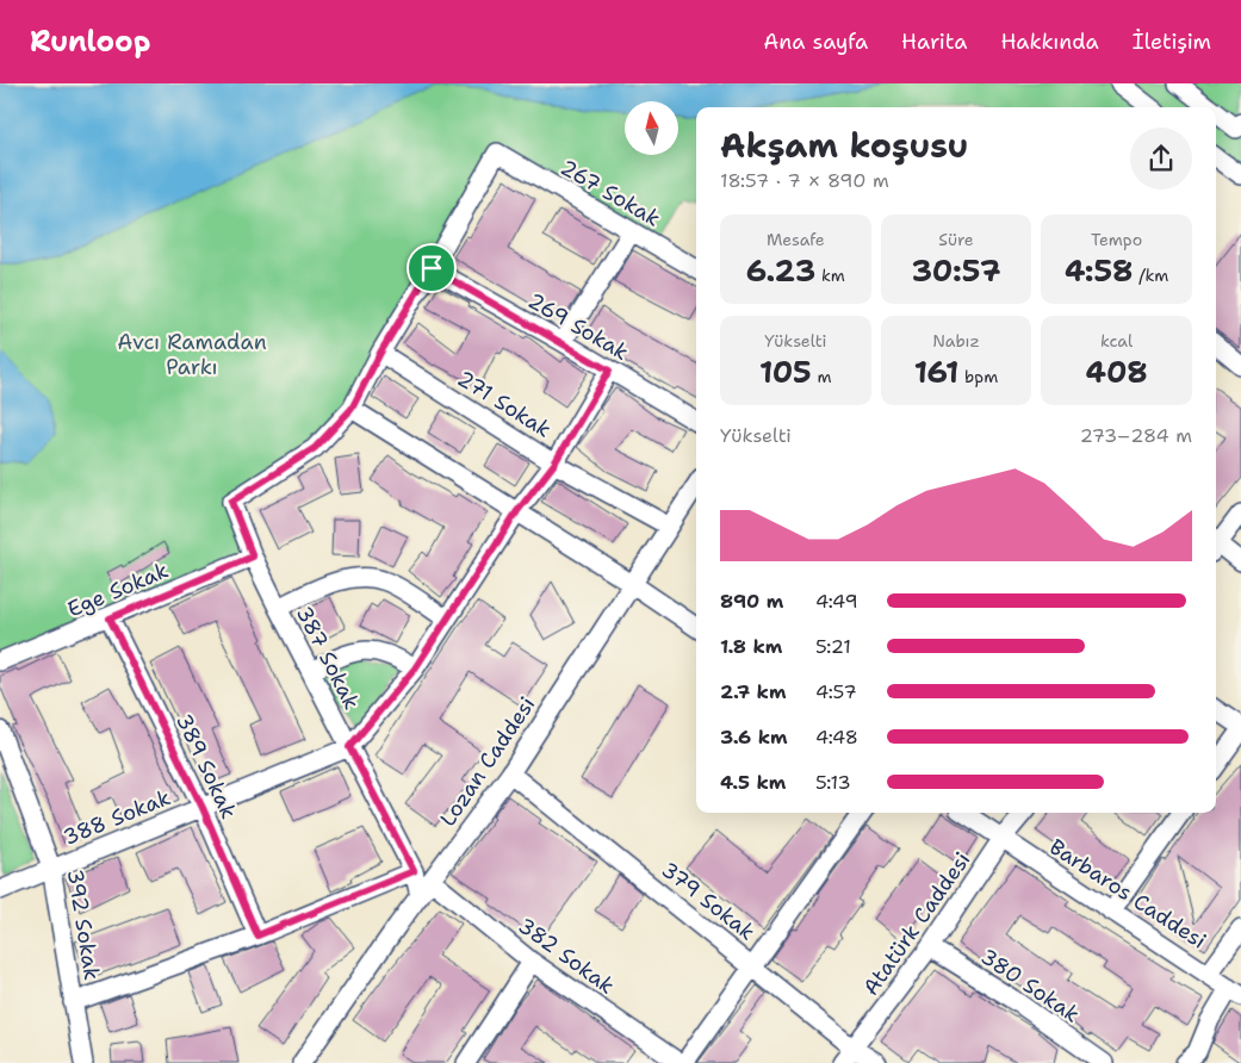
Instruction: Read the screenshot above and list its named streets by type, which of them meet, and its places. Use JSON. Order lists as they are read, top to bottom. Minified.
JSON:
{"streets":{"street":["267 Sokak","269 Sokak","271 Sokak","Ege Sokak","387 Sokak","Lozan Caddesi","389 Sokak","388 Sokak","Barbaros Caddesi","379 Sokak","Atatürk Caddesi","392 Sokak","382 Sokak","380 Sokak"]},"crossings":[["267 Sokak","269 Sokak"],["271 Sokak","Lozan Caddesi"],["Ege Sokak","387 Sokak"],["Ege Sokak","389 Sokak"],["387 Sokak","Lozan Caddesi"],["387 Sokak","388 Sokak"],["Lozan Caddesi","379 Sokak"],["Lozan Caddesi","382 Sokak"],["389 Sokak","388 Sokak"],["388 Sokak","392 Sokak"],["Barbaros Caddesi","Atatürk Caddesi"],["379 Sokak","Atatürk Caddesi"],["Atatürk Caddesi","380 Sokak"]],"parks":["Avcı Ramadan Parkı"],"north":"top","page":{"header":"Runloop","nav":["Ana sayfa","Harita","Hakkında","İletişim"],"heading":["Akşam koşusu","18:57 · 7 × 890 m"],"stats":[["Mesafe","6.23 km"],["Süre","30:57"],["Tempo","4:58 /km"],["Yükselti","105 m"],["Nabız","161 bpm"],["kcal","408"]],"chart":["Yükselti","273–284 m"],"list":[{"name":"890 m","note":"4:49"},{"name":"1.8 km","note":"5:21"},{"name":"2.7 km","note":"4:57"},{"name":"3.6 km","note":"4:48"},{"name":"4.5 km","note":"5:13"}]}}
